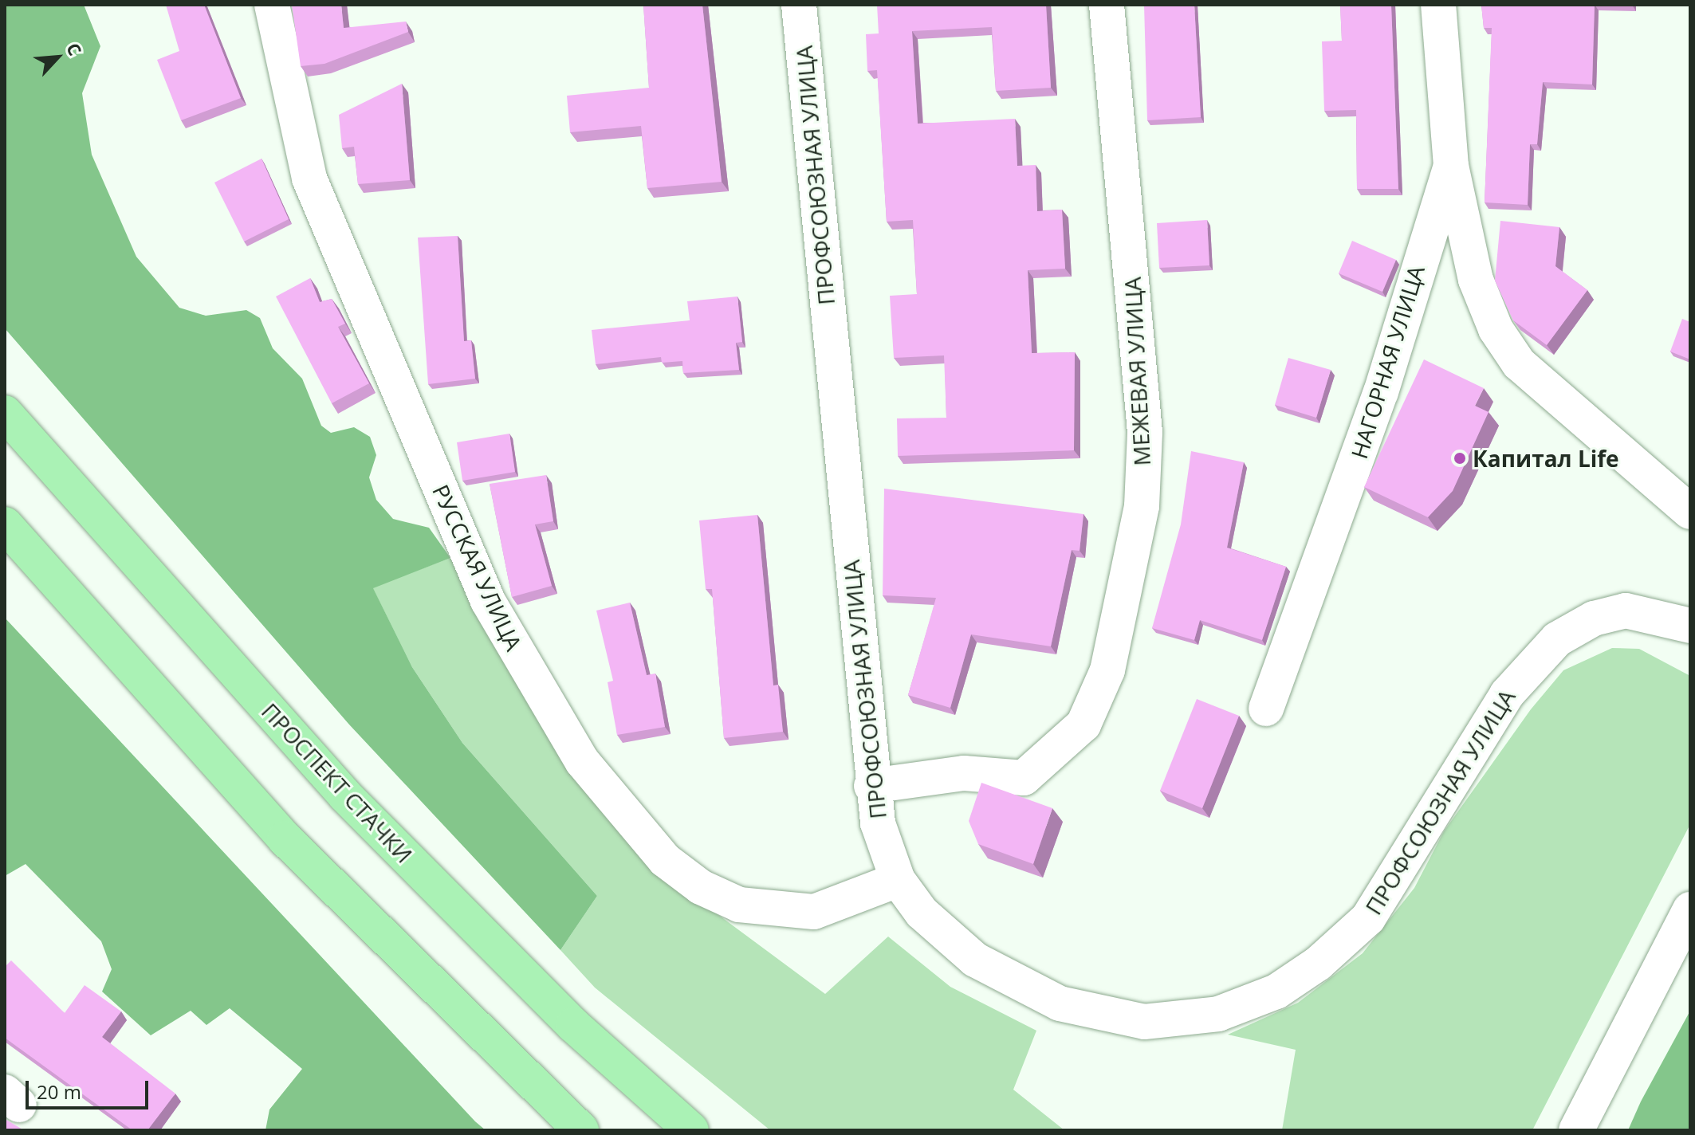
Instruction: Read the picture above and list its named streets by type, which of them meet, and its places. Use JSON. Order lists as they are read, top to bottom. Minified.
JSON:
{"streets":{"main road":["ПРОСПЕКТ СТАЧКИ"],"street":["ПРОФСОЮЗНАЯ УЛИЦА","НАГОРНАЯ УЛИЦА","МЕЖЕВАЯ УЛИЦА","РУССКАЯ УЛИЦА"]},"crossings":[["ПРОФСОЮЗНАЯ УЛИЦА","МЕЖЕВАЯ УЛИЦА"],["ПРОФСОЮЗНАЯ УЛИЦА","РУССКАЯ УЛИЦА"]],"places":["Капитал Life"],"scale_bar":"20 m","north":"top right"}
